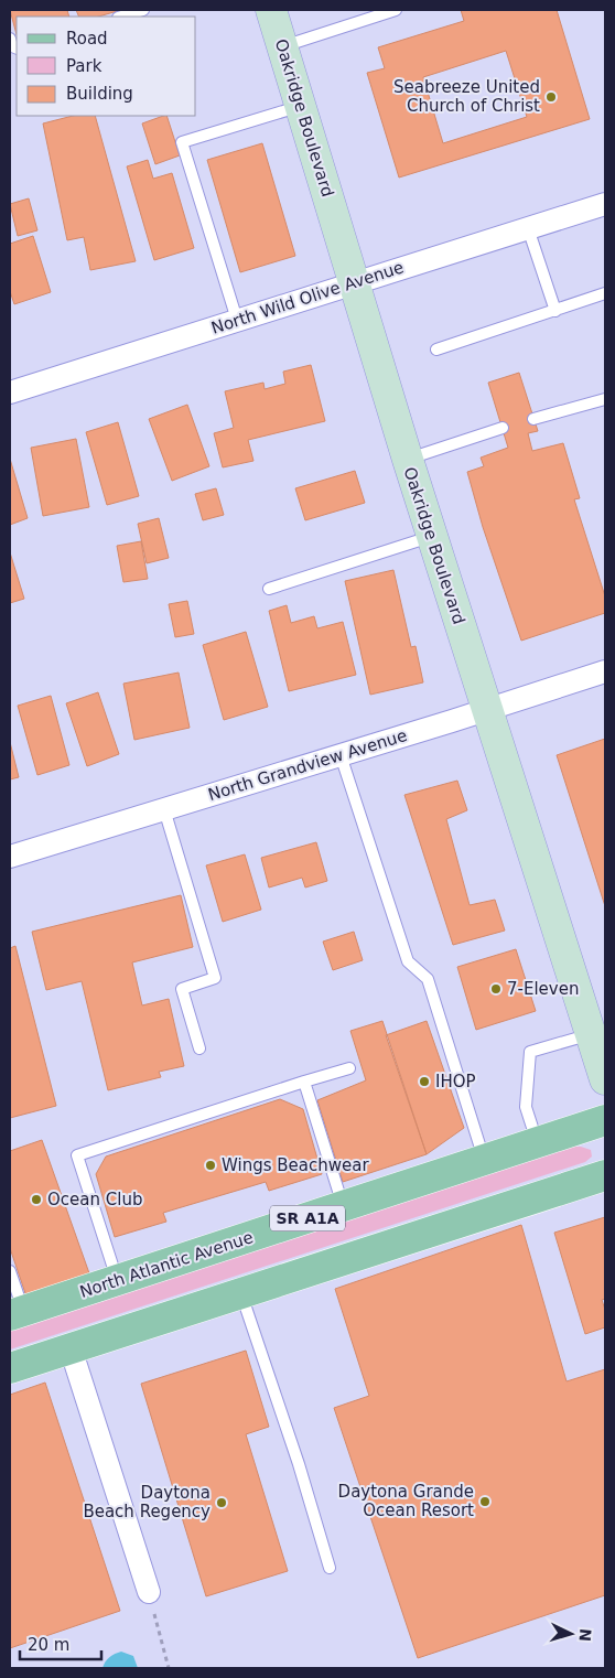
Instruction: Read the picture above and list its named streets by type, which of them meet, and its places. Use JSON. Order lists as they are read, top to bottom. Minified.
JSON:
{"streets":{"main road":["Oakridge Boulevard","SR A1A","North Atlantic Avenue"],"street":["North Wild Olive Avenue","North Grandview Avenue"]},"crossings":[["Oakridge Boulevard","North Wild Olive Avenue"],["Oakridge Boulevard","North Grandview Avenue"]],"places":["Seabreeze United Church of Christ","7-Eleven","IHOP","Wings Beachwear","Ocean Club","Daytona Grande Ocean Resort","Daytona Beach Regency"],"legend":["Road","Park","Building"],"scale_bar":"20 m","north":"right"}
